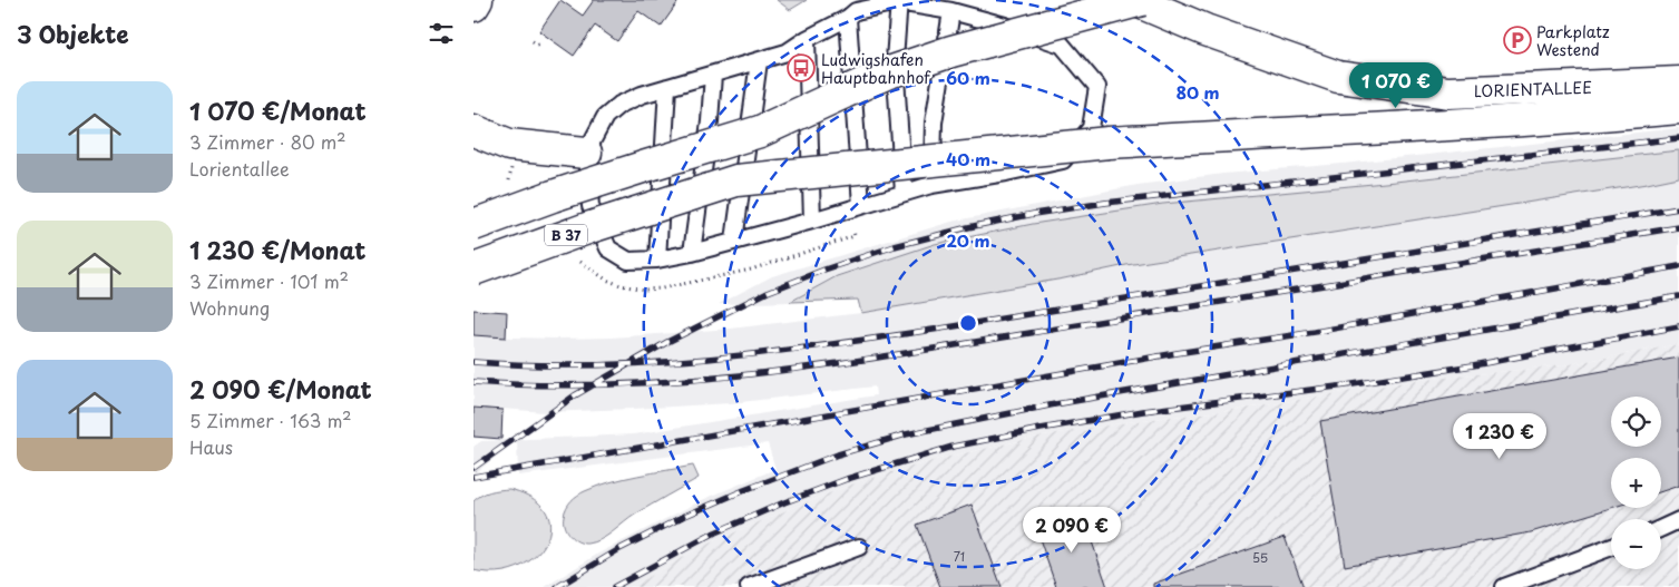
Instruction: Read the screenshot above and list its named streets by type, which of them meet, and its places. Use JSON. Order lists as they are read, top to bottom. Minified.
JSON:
{"streets":{"main road":["LORIENTALLEE","B 37"]},"places":{"parking":["Parkplatz Westend"],"bus stop":["Ludwigshafen Hauptbahnhof"]},"house_numbers":["71","55"],"page":{"heading":"3 Objekte","price":["1 070 €","1 230 €","2 090 €"],"list":[{"name":"1 070 €/Monat","note":"3 Zimmer · 80 m² · Lorientallee"},{"name":"1 230 €/Monat","note":"3 Zimmer · 101 m² · Wohnung"},{"name":"2 090 €/Monat","note":"5 Zimmer · 163 m² · Haus"}],"map_buttons":["+","−"]},"rings":["60 m","80 m","40 m","20 m"]}
